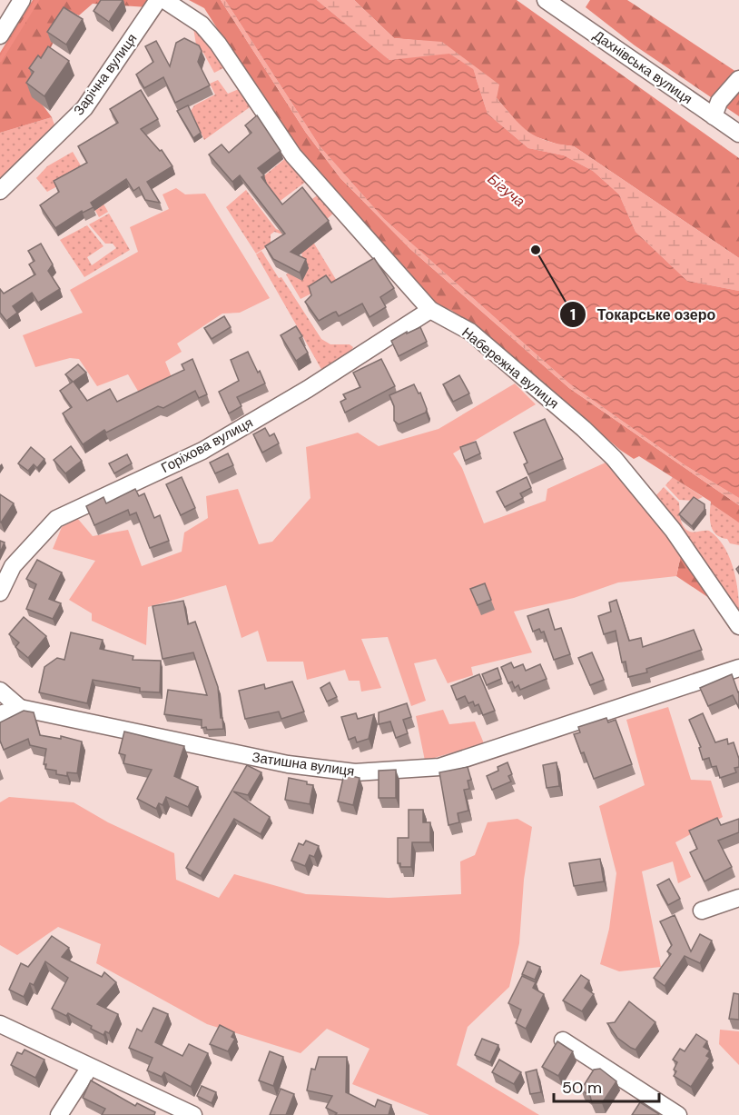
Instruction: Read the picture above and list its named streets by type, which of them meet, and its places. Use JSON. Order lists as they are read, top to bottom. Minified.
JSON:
{"streets":{"street":["Дахнівська вулиця","Зарічна вулиця","Набережна вулиця","Горіхова вулиця","Затишна вулиця"]},"crossings":[["Набережна вулиця","Горіхова вулиця"]],"water":["Бігуча"],"places":["Токарське озеро"],"scale_bar":"50 m"}
